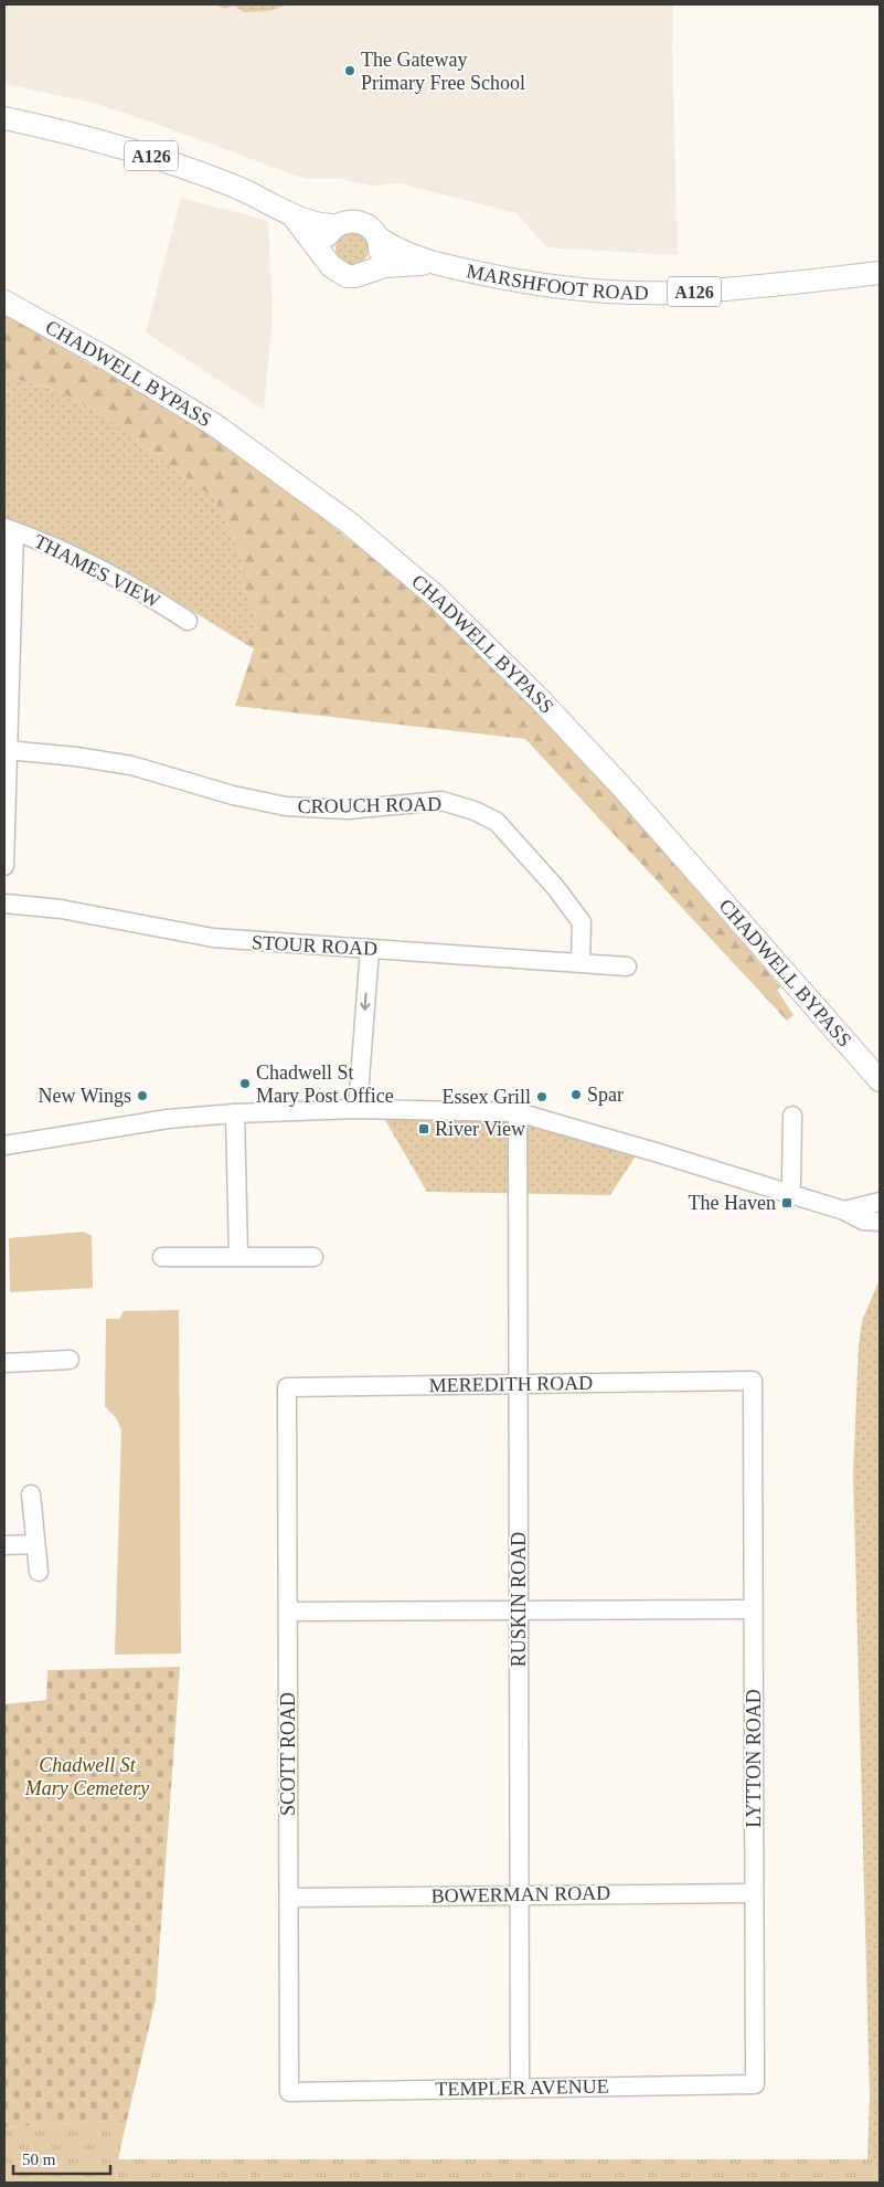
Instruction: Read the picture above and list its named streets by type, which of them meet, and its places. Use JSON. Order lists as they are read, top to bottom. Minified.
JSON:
{"streets":{"main road":["A126","MARSHFOOT ROAD","CHADWELL BYPASS"],"street":["THAMES VIEW","CROUCH ROAD","STOUR ROAD","MEREDITH ROAD","RUSKIN ROAD","SCOTT ROAD","LYTTON ROAD","BOWERMAN ROAD","TEMPLER AVENUE"]},"crossings":[["CROUCH ROAD","STOUR ROAD"],["MEREDITH ROAD","RUSKIN ROAD"],["MEREDITH ROAD","SCOTT ROAD"],["MEREDITH ROAD","LYTTON ROAD"],["RUSKIN ROAD","BOWERMAN ROAD"],["RUSKIN ROAD","TEMPLER AVENUE"],["SCOTT ROAD","BOWERMAN ROAD"],["SCOTT ROAD","TEMPLER AVENUE"],["LYTTON ROAD","BOWERMAN ROAD"],["LYTTON ROAD","TEMPLER AVENUE"]],"parks":["Chadwell St Mary Cemetery"],"places":{"other":["The Gateway Primary Free School","Chadwell St Mary Post Office","Spar","New Wings","Essex Grill"],"transit":["River View","The Haven"]},"scale_bar":"50 m"}
